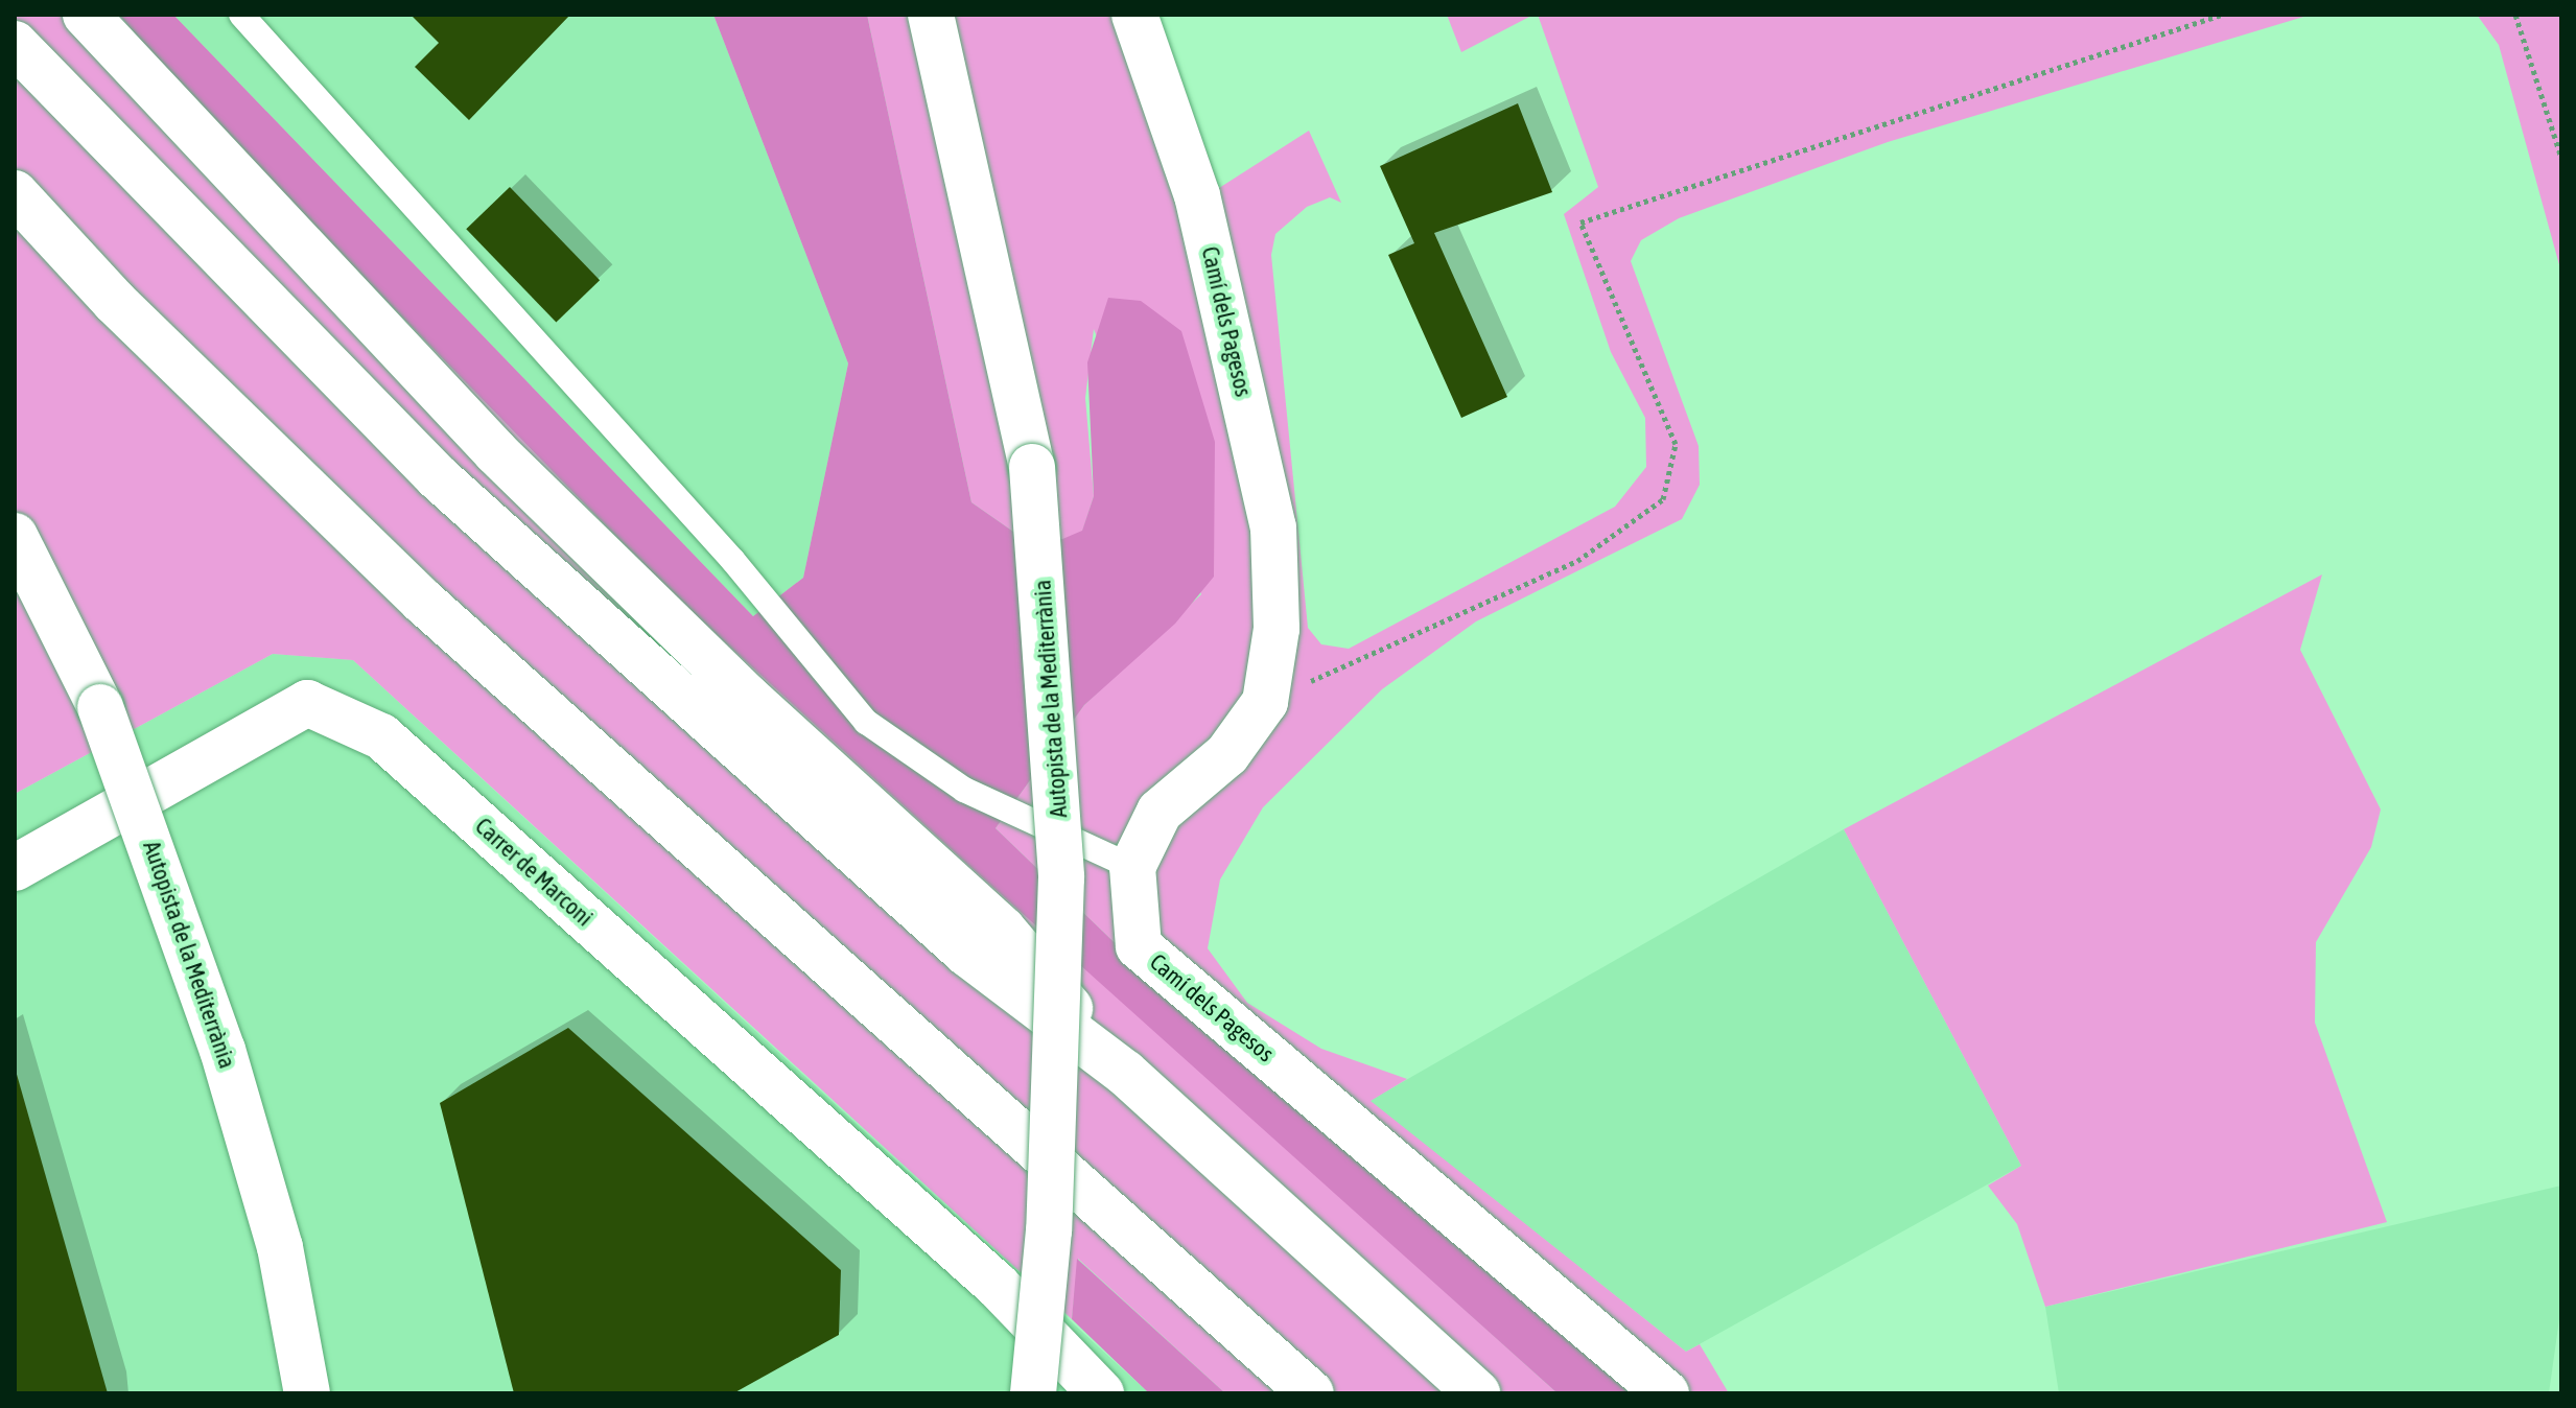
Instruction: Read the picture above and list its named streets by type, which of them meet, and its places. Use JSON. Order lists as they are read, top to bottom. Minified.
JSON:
{"streets":{"main road":["Camí dels Pagesos","Autopista de la Mediterrània","Carrer de Marconi"]}}
